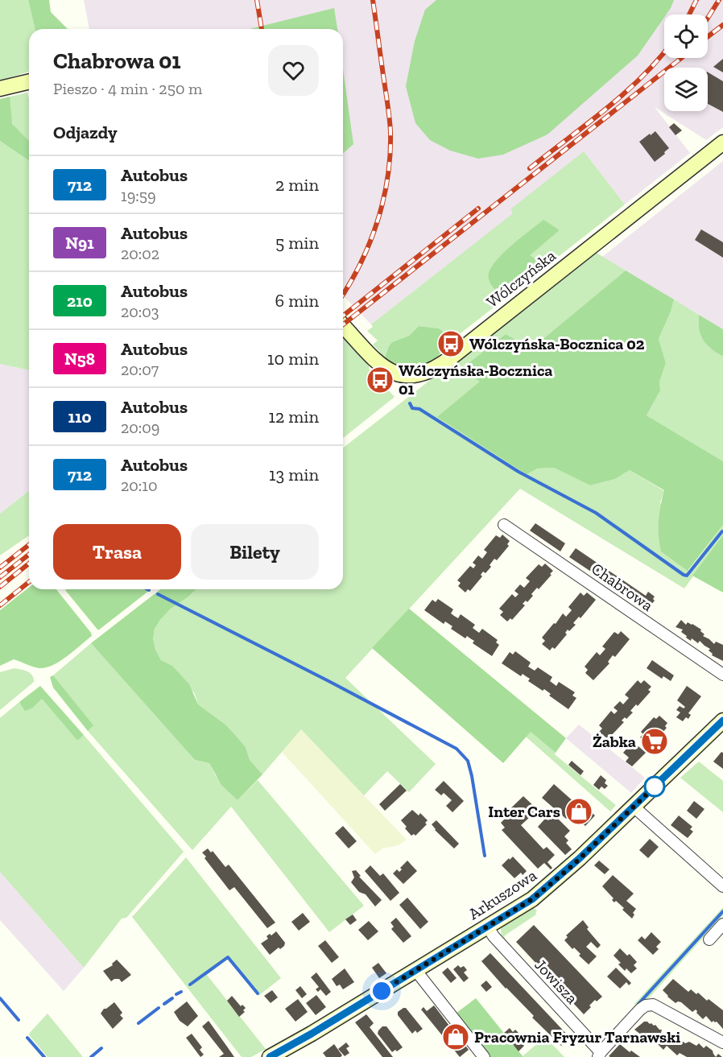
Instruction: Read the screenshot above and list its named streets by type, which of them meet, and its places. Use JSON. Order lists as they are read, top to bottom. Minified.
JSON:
{"streets":{"main road":["Wólczyńska","Arkuszowa"],"street":["Chabrowa","Jowisza"]},"crossings":[["Arkuszowa","Jowisza"]],"places":{"bus stop":["Wólczyńska-Bocznica 02","Wólczyńska-Bocznica 01"],"supermarket":["Żabka"],"shop":["Inter Cars","Pracownia Fryzur Tarnawski"]},"lines":["bus line 712"],"page":{"heading":[["Chabrowa 01","Pieszo · 4 min · 250 m"],"Odjazdy"],"list":[{"mark":"712","name":"Autobus","note":"19:59","value":"2 min"},{"mark":"N91","name":"Autobus","note":"20:02","value":"5 min"},{"mark":"210","name":"Autobus","note":"20:03","value":"6 min"},{"mark":"N58","name":"Autobus","note":"20:07","value":"10 min"},{"mark":"110","name":"Autobus","note":"20:09","value":"12 min"},{"mark":"712","name":"Autobus","note":"20:10","value":"13 min"}],"buttons":["Trasa","Bilety"]}}
